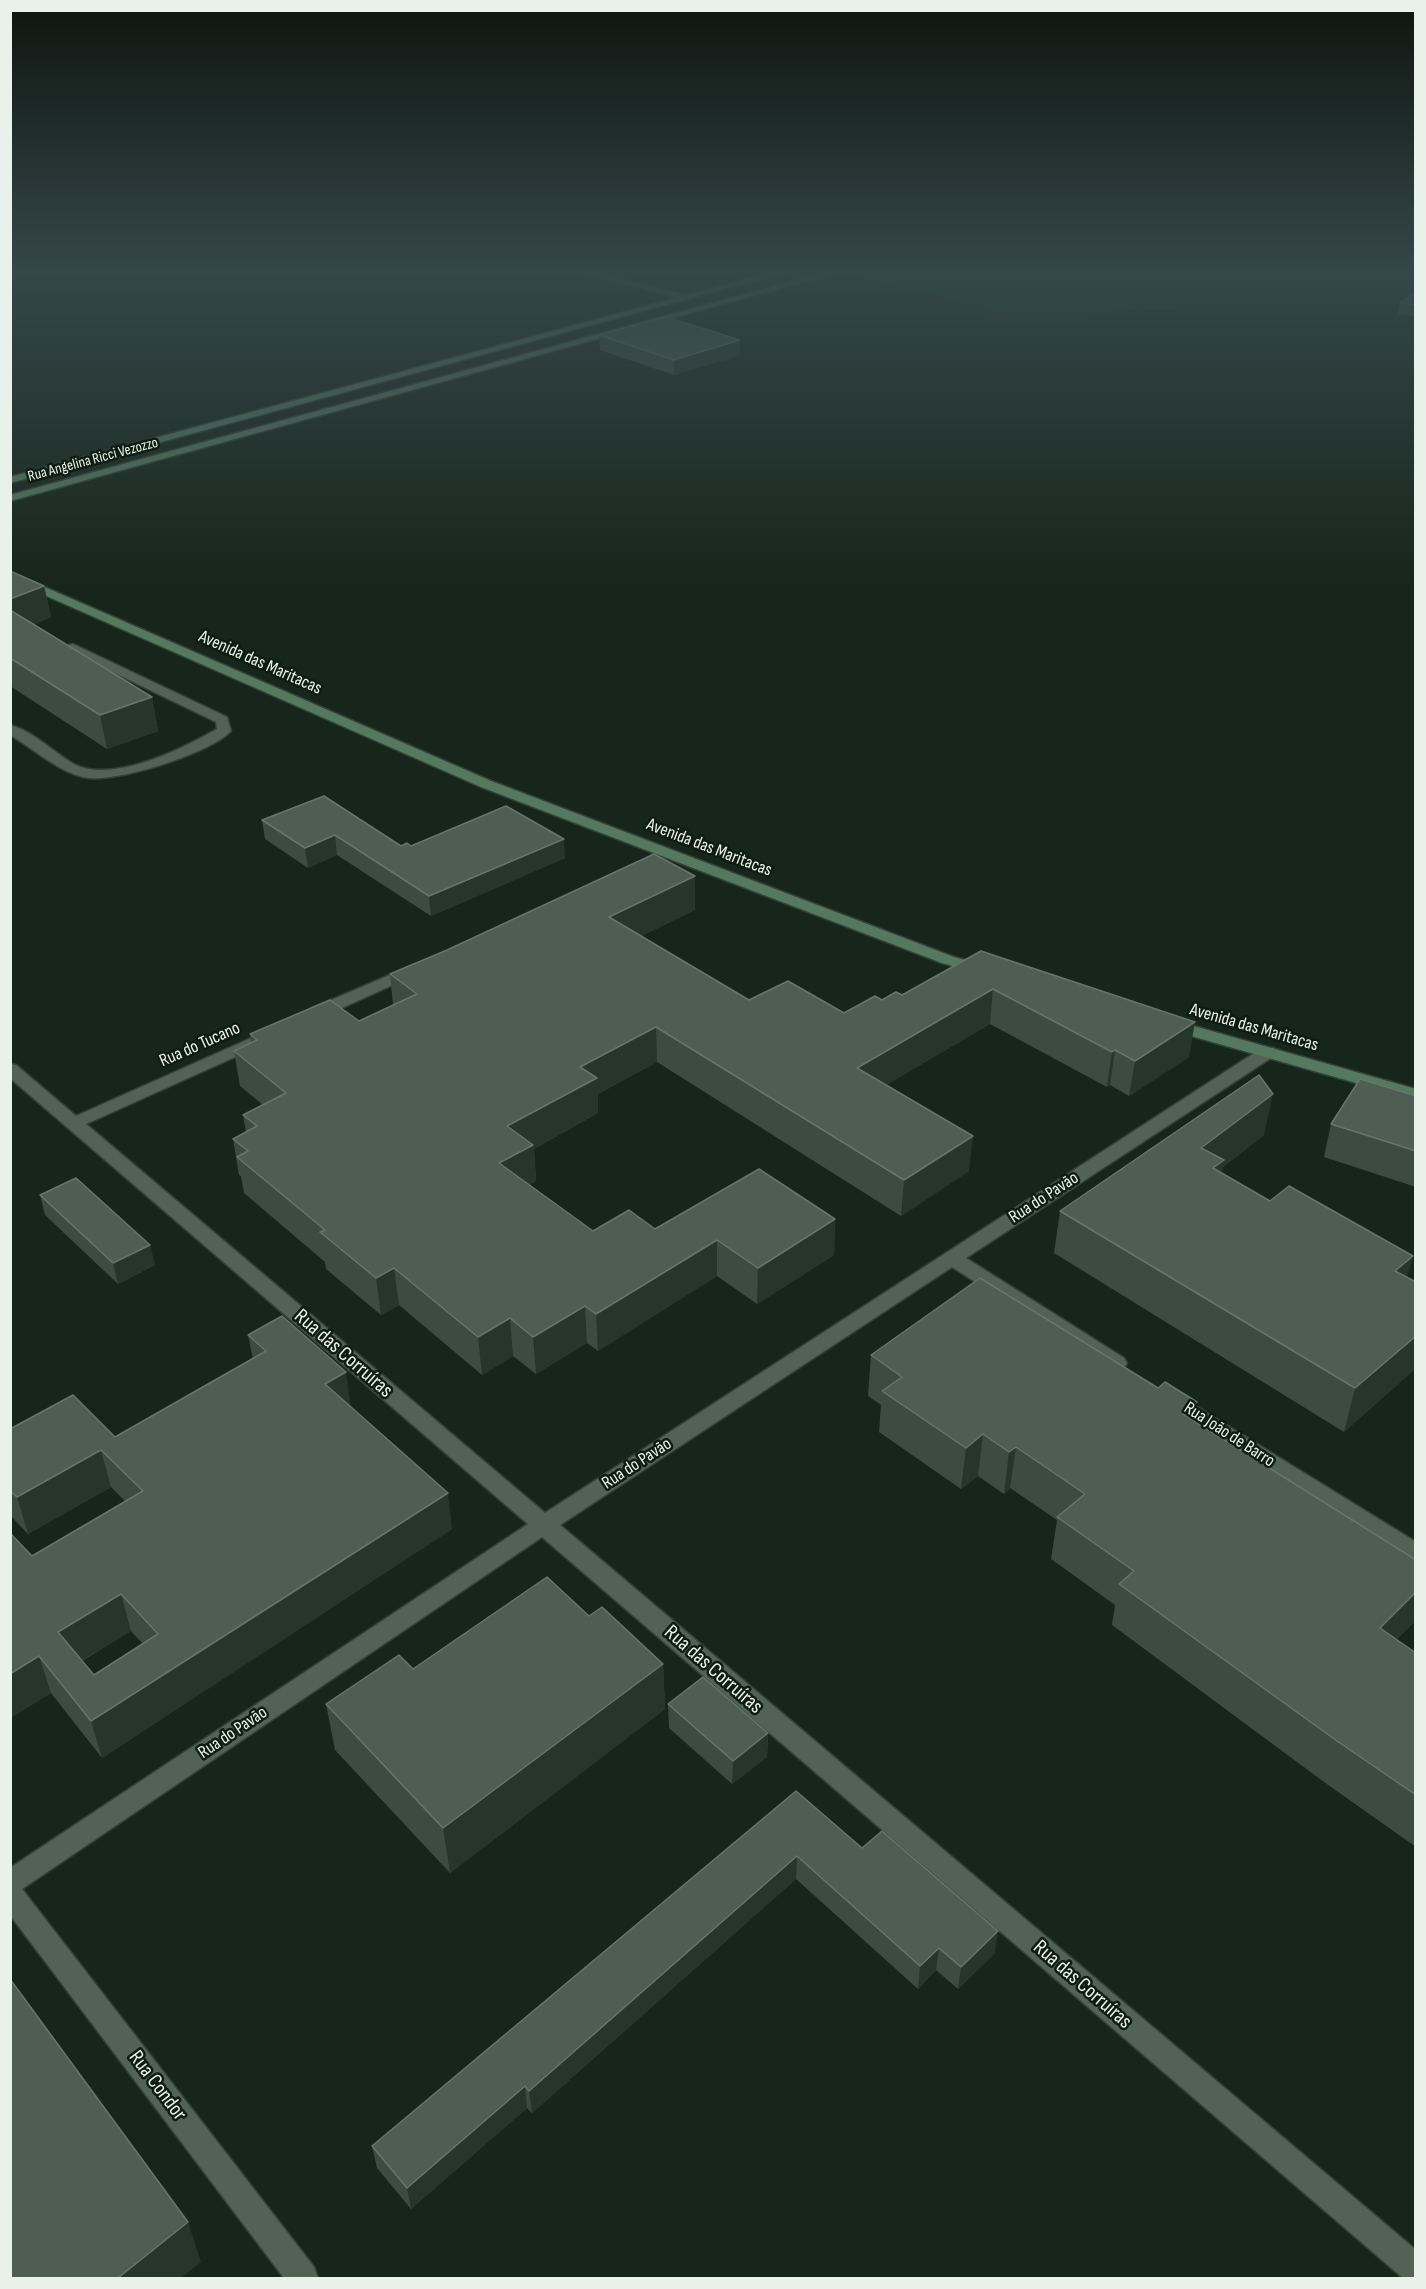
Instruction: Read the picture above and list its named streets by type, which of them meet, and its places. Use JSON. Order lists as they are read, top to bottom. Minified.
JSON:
{"streets":{"main road":["Rua Angelina Ricci Vezozzo","Avenida das Maritacas"],"street":["Rua do Tucano","Rua do Pavão","Rua das Corruíras","Rua João de Barro","Rua Condor"]},"crossings":[["Avenida das Maritacas","Rua do Pavão"],["Rua do Tucano","Rua das Corruíras"],["Rua do Pavão","Rua das Corruíras"]]}
